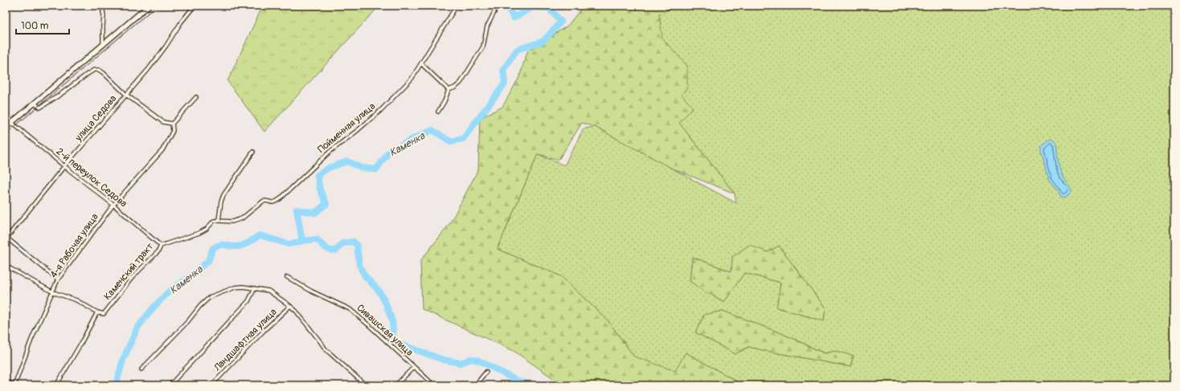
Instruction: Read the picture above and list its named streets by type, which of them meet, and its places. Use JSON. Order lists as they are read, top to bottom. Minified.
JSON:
{"streets":{"street":["улица Седова","Пойменная улица","2-й переулок Седова","4-я Рабочая улица","Каменский тракт","Сивашская улица","Ландшафтная улица"]},"crossings":[["улица Седова","2-й переулок Седова"],["Пойменная улица","Каменский тракт"],["2-й переулок Седова","4-я Рабочая улица"],["2-й переулок Седова","Каменский тракт"]],"water":["Каменка"],"scale_bar":"100 m"}
